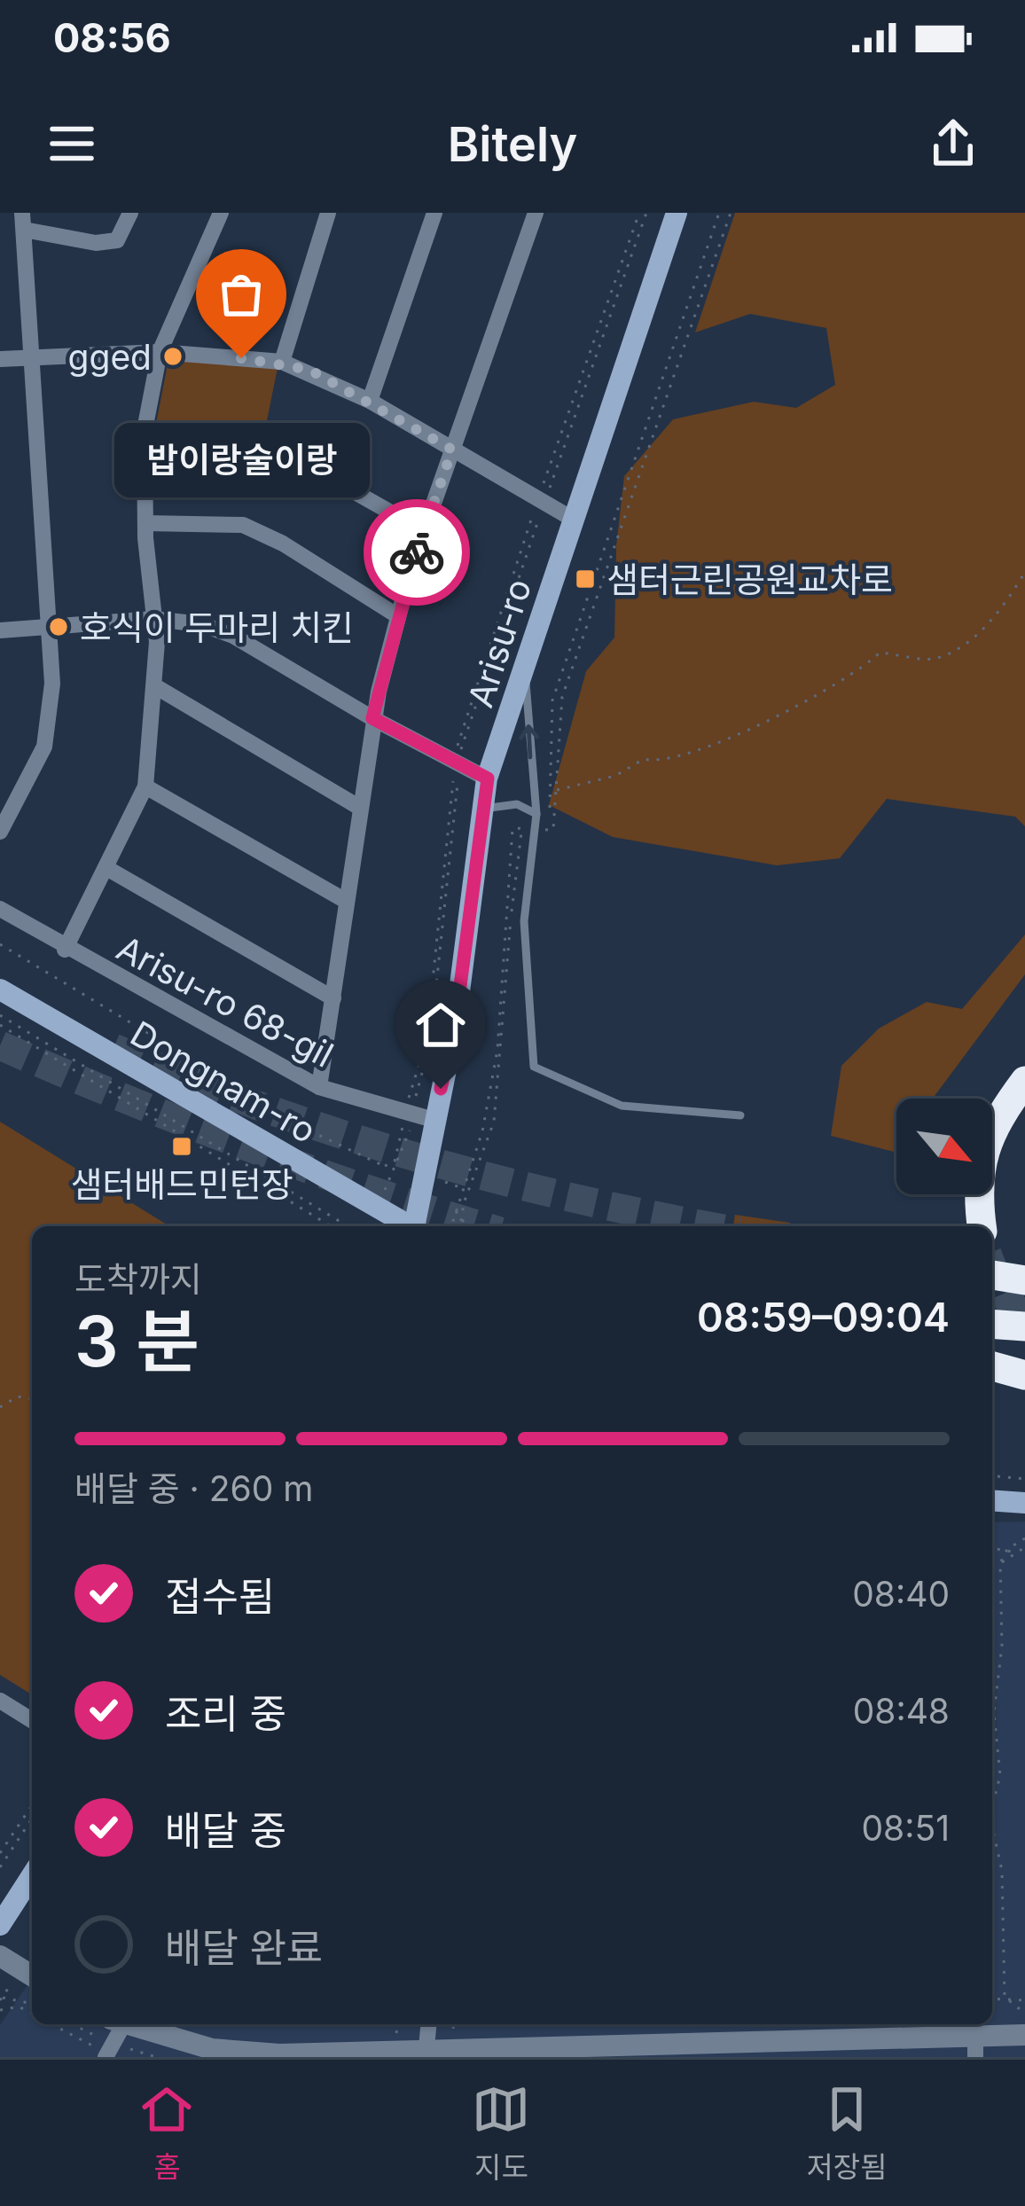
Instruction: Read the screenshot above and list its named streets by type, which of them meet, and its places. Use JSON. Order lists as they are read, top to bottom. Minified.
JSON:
{"streets":{"main road":["Arisu-ro","Dongnam-ro"],"street":["Arisu-ro 68-gil"]},"crossings":[["Arisu-ro","Arisu-ro 68-gil"]],"places":{"other":["gged","밥이랑술이랑","호식이 두마리 치킨"],"transit":["샘터근린공원교차로","샘터배드민턴장"]},"north":"bottom right","page":{"status":"08:56","header":"Bitely","bubble":"밥이랑술이랑","heading":["3 분","도착까지","08:59–09:04"],"bar":"배달 중 · 260 m","list":[["접수됨","08:40"],["조리 중","08:48"],["배달 중","08:51"],"배달 완료"],"tabs":["홈","지도","저장됨"]}}
